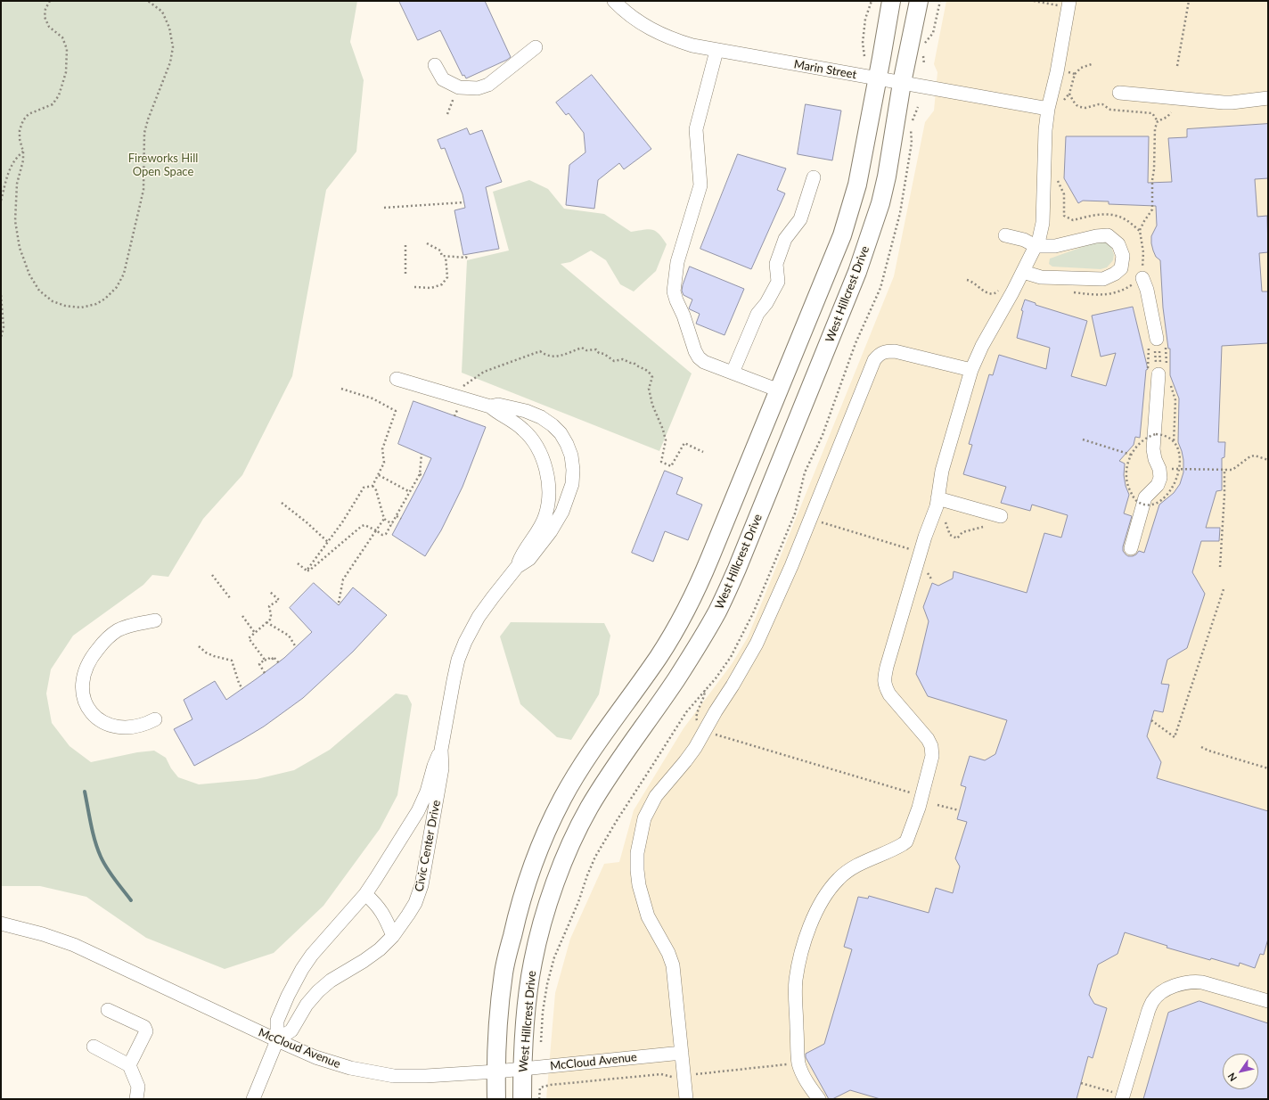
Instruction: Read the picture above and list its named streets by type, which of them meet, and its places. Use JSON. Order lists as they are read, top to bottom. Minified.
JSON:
{"streets":{"main road":["West Hillcrest Drive"],"street":["Marin Street","Civic Center Drive","McCloud Avenue"]},"crossings":[["Marin Street","West Hillcrest Drive"],["West Hillcrest Drive","McCloud Avenue"],["Civic Center Drive","McCloud Avenue"]],"parks":["Fireworks Hill Open Space"],"north":"bottom left"}
